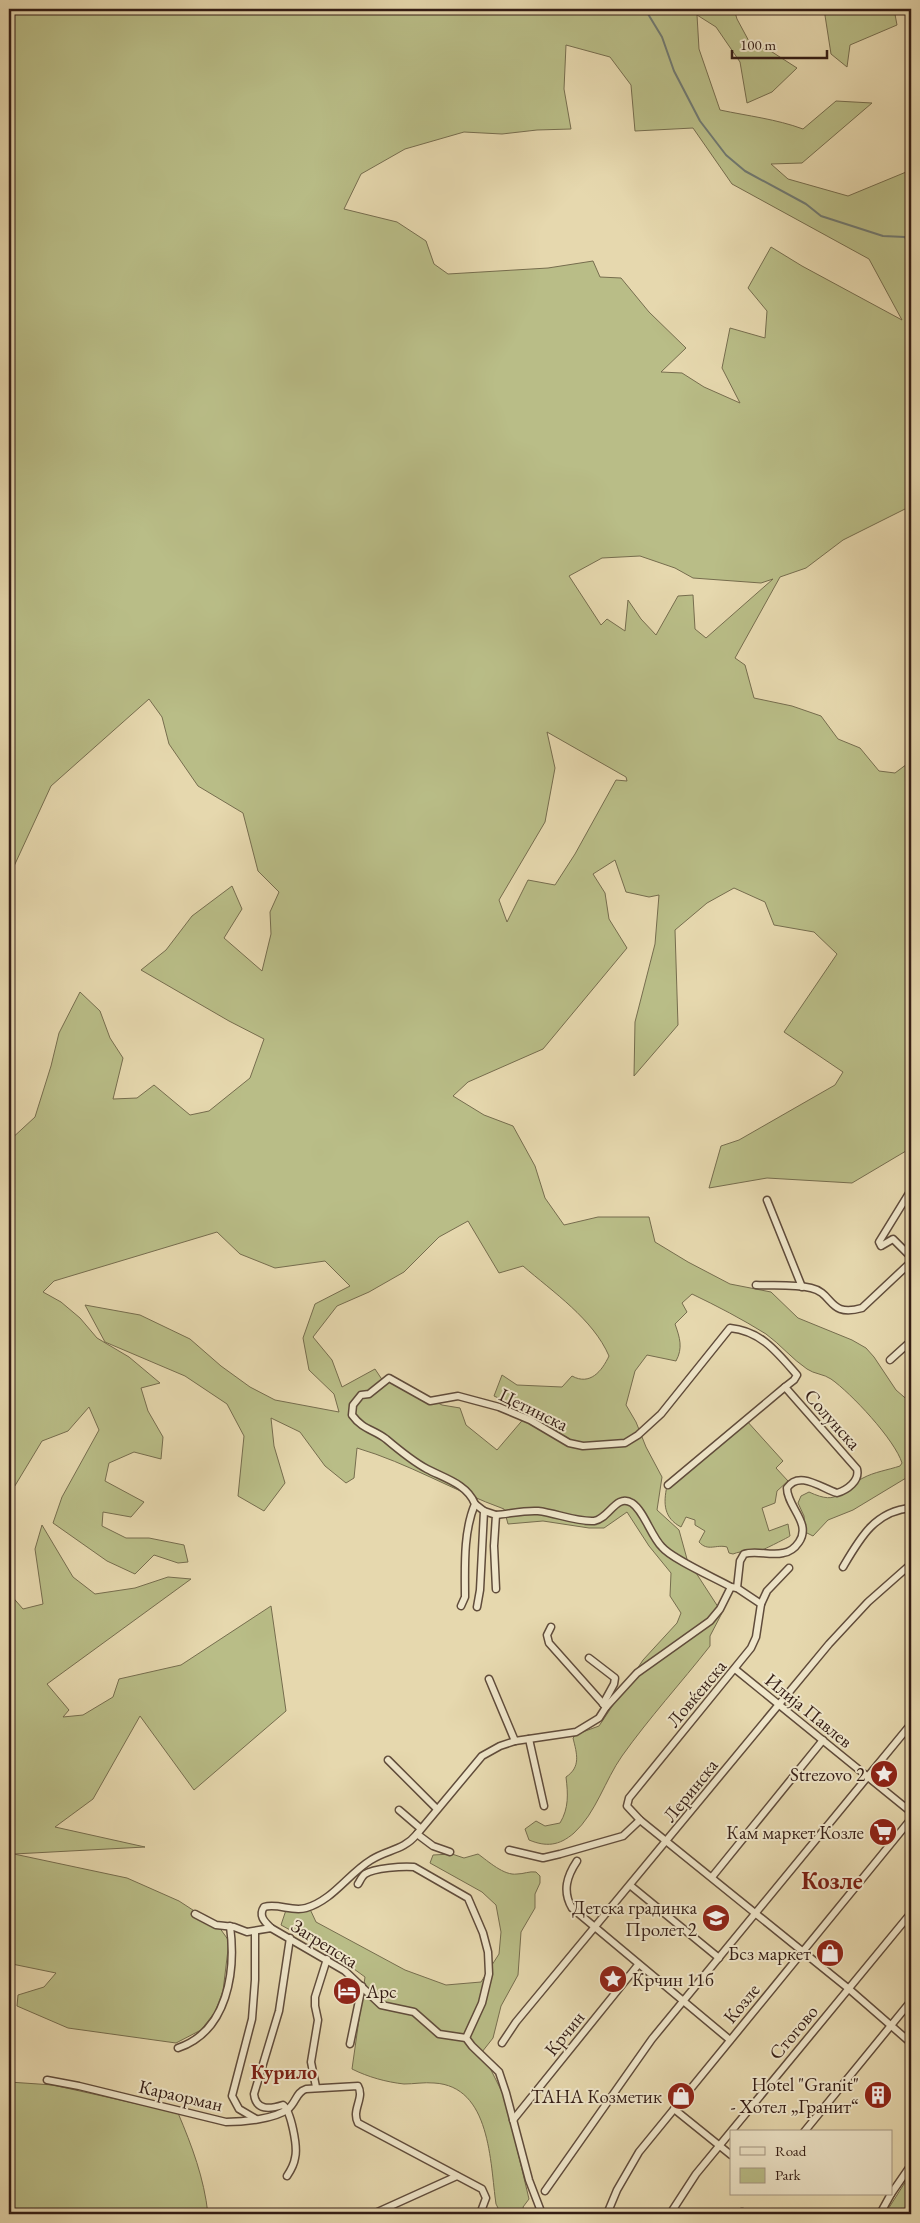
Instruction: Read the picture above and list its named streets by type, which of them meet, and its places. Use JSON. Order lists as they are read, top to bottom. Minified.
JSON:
{"streets":{"street":["Цетинска","Солунска","Ловќенска","Илија Павлев","Леринска","Загрепска","Козле","Стогово","Крчин","Караорман"]},"crossings":[["Цетинска","Солунска"],["Ловќенска","Илија Павлев"],["Ловќенска","Леринска"],["Ловќенска","Козле"],["Ловќенска","Стогово"],["Илија Павлев","Леринска"]],"districts":["Козле","Курило"],"places":{"place":["Strezovo 2","Крчин 11б"],"supermarket":["Кам маркет Козле"],"school or university":["Детска градинка Пролет 2"],"shop":["Бсз маркет","ТАНА Козметик"],"hotel":["Арс"],"building":["Hotel \"Granit\" - Хотел „Гранит“"]},"legend":["Road","Park"],"scale_bar":"100 m"}
